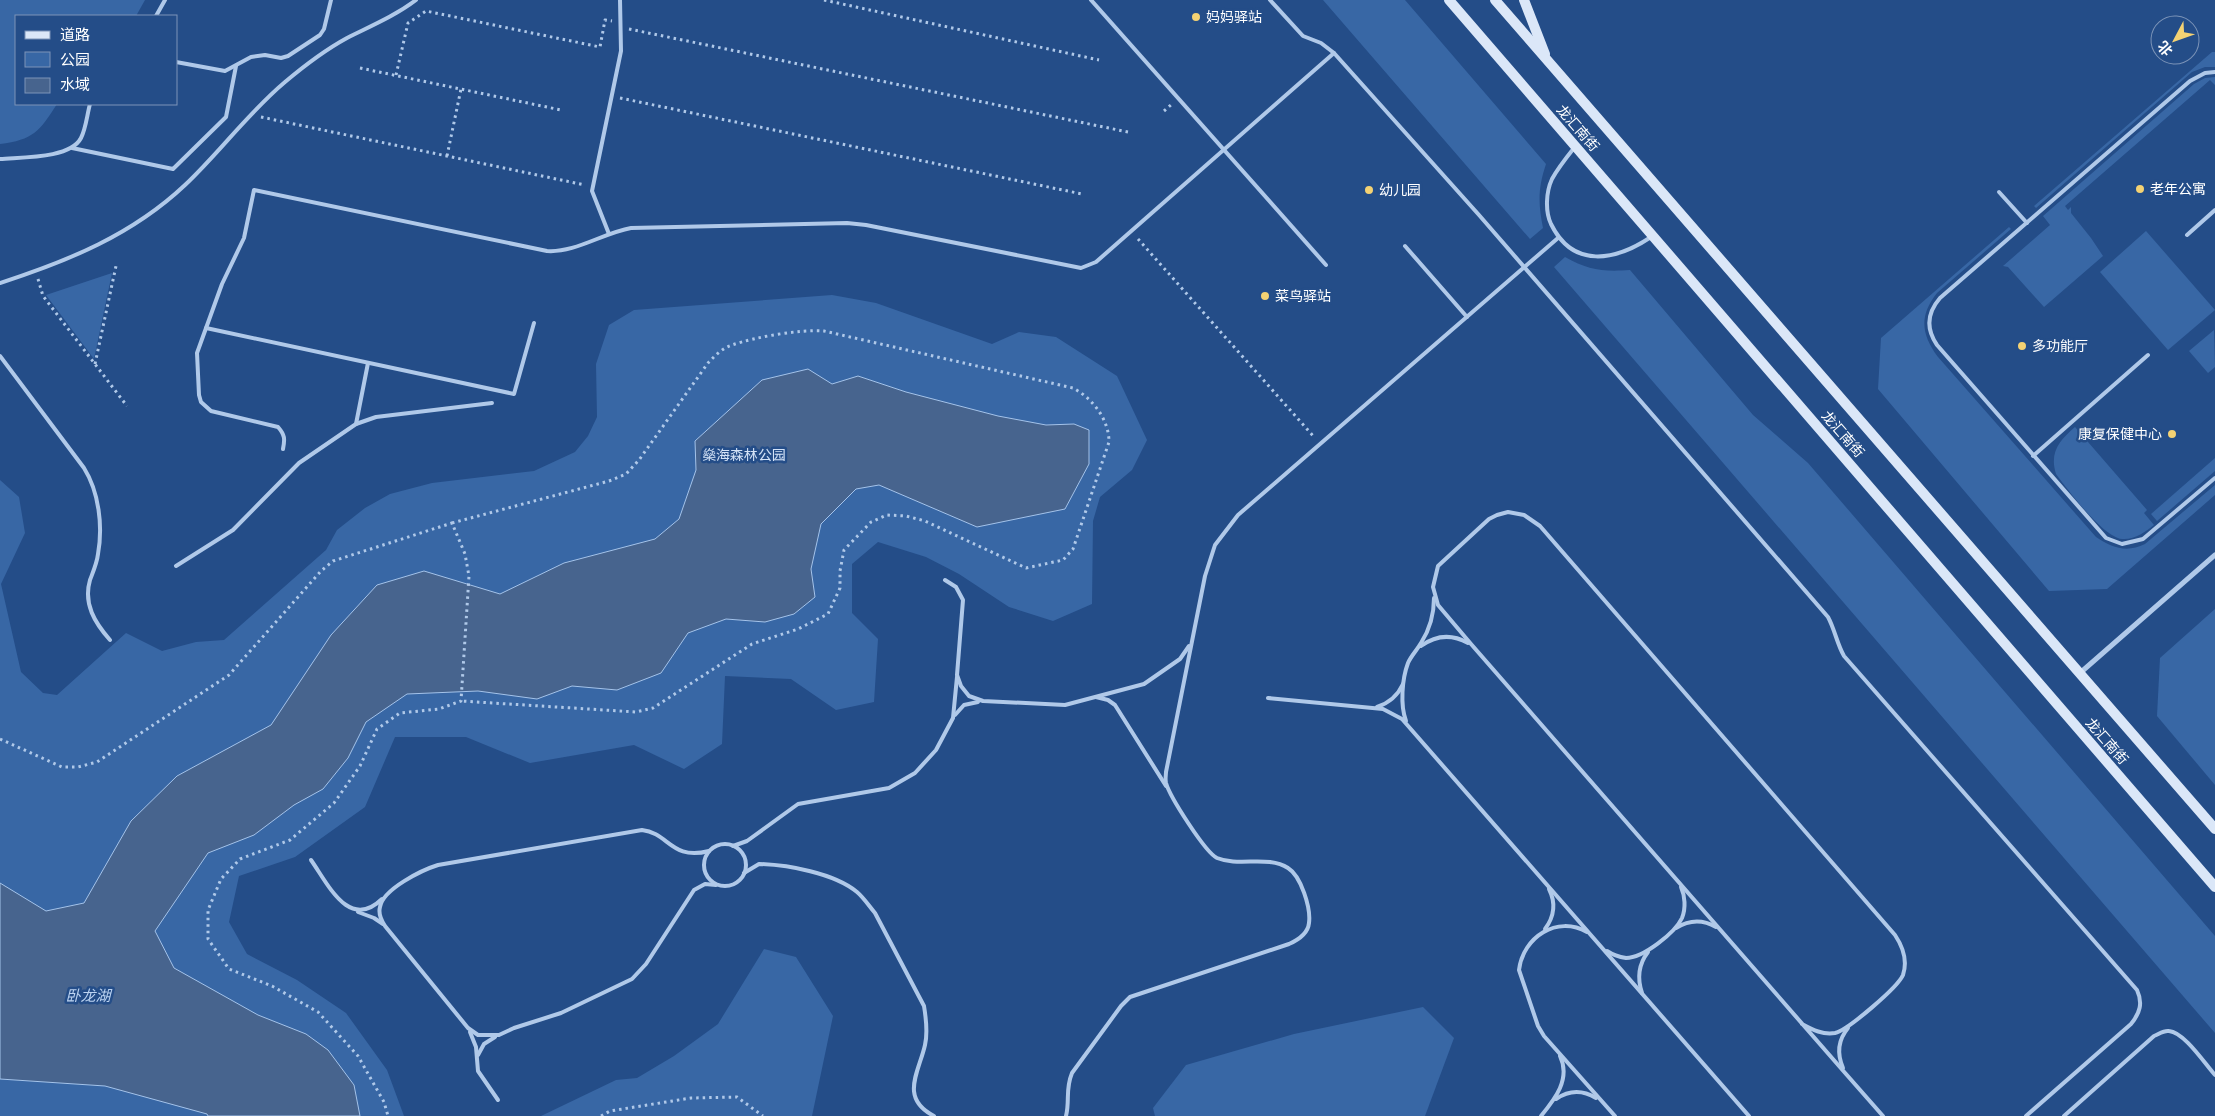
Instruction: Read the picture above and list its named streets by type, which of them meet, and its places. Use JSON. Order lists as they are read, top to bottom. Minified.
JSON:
{"streets":{"main road":["龙汇南街"]},"water":["卧龙湖"],"parks":["燊海森林公园"],"places":["妈妈驿站","老年公寓","幼儿园","菜鸟驿站","多功能厅","康复保健中心"],"legend":["道路","公园","水域"],"north":"bottom left"}
